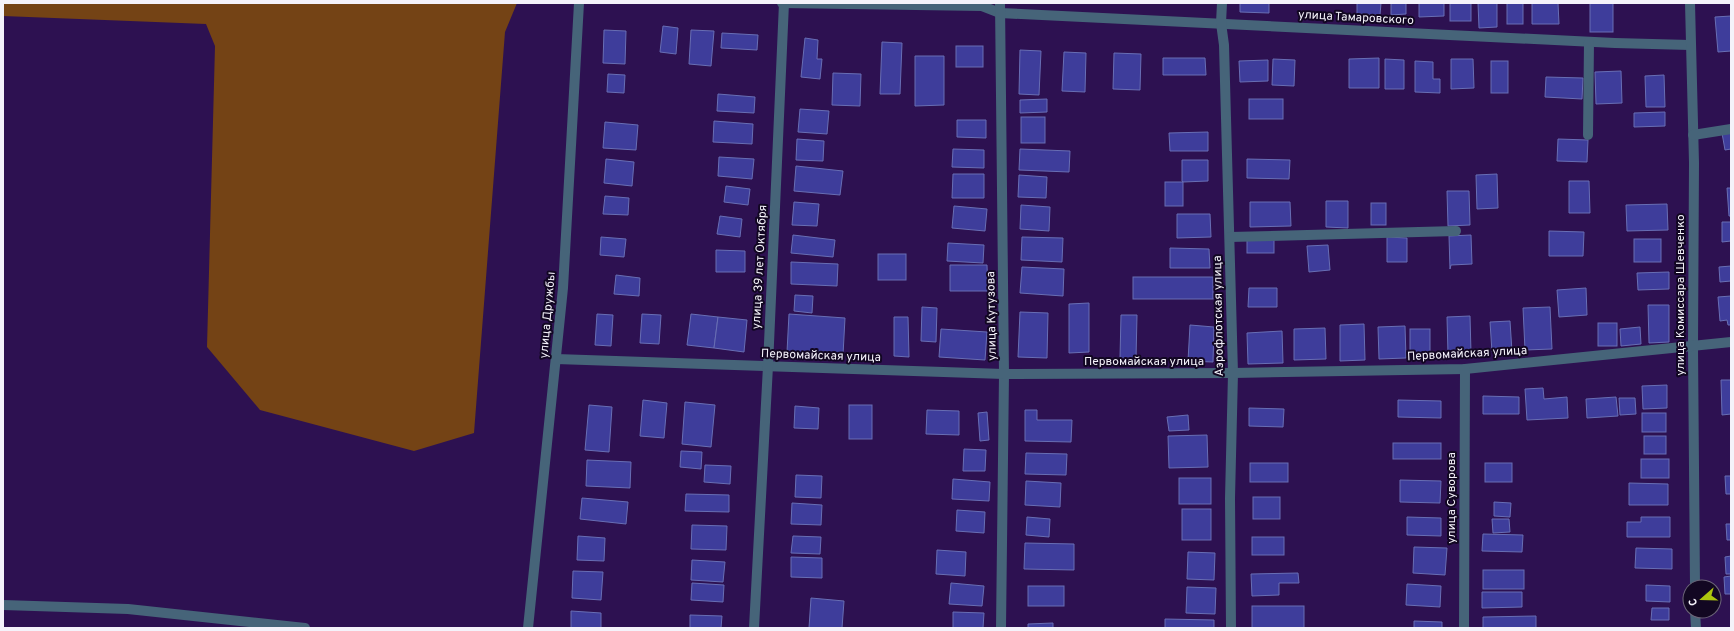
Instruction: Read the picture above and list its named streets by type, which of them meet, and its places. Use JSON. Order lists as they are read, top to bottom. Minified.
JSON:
{"streets":{"street":["улица Тамаровского","улица 39 лет Октября","улица Комиссара Шевченко","улица Дружбы","улица Кутузова","Аэрофлотская улица","Первомайская улица","улица Суворова"]},"crossings":[["улица Тамаровского","улица 39 лет Октября"],["улица Тамаровского","улица Комиссара Шевченко"],["улица Тамаровского","улица Кутузова"],["улица Тамаровского","Аэрофлотская улица"],["улица 39 лет Октября","Первомайская улица"],["улица Комиссара Шевченко","Первомайская улица"],["улица Дружбы","Первомайская улица"],["улица Кутузова","Первомайская улица"],["Аэрофлотская улица","Первомайская улица"],["Первомайская улица","улица Суворова"]],"north":"left"}
